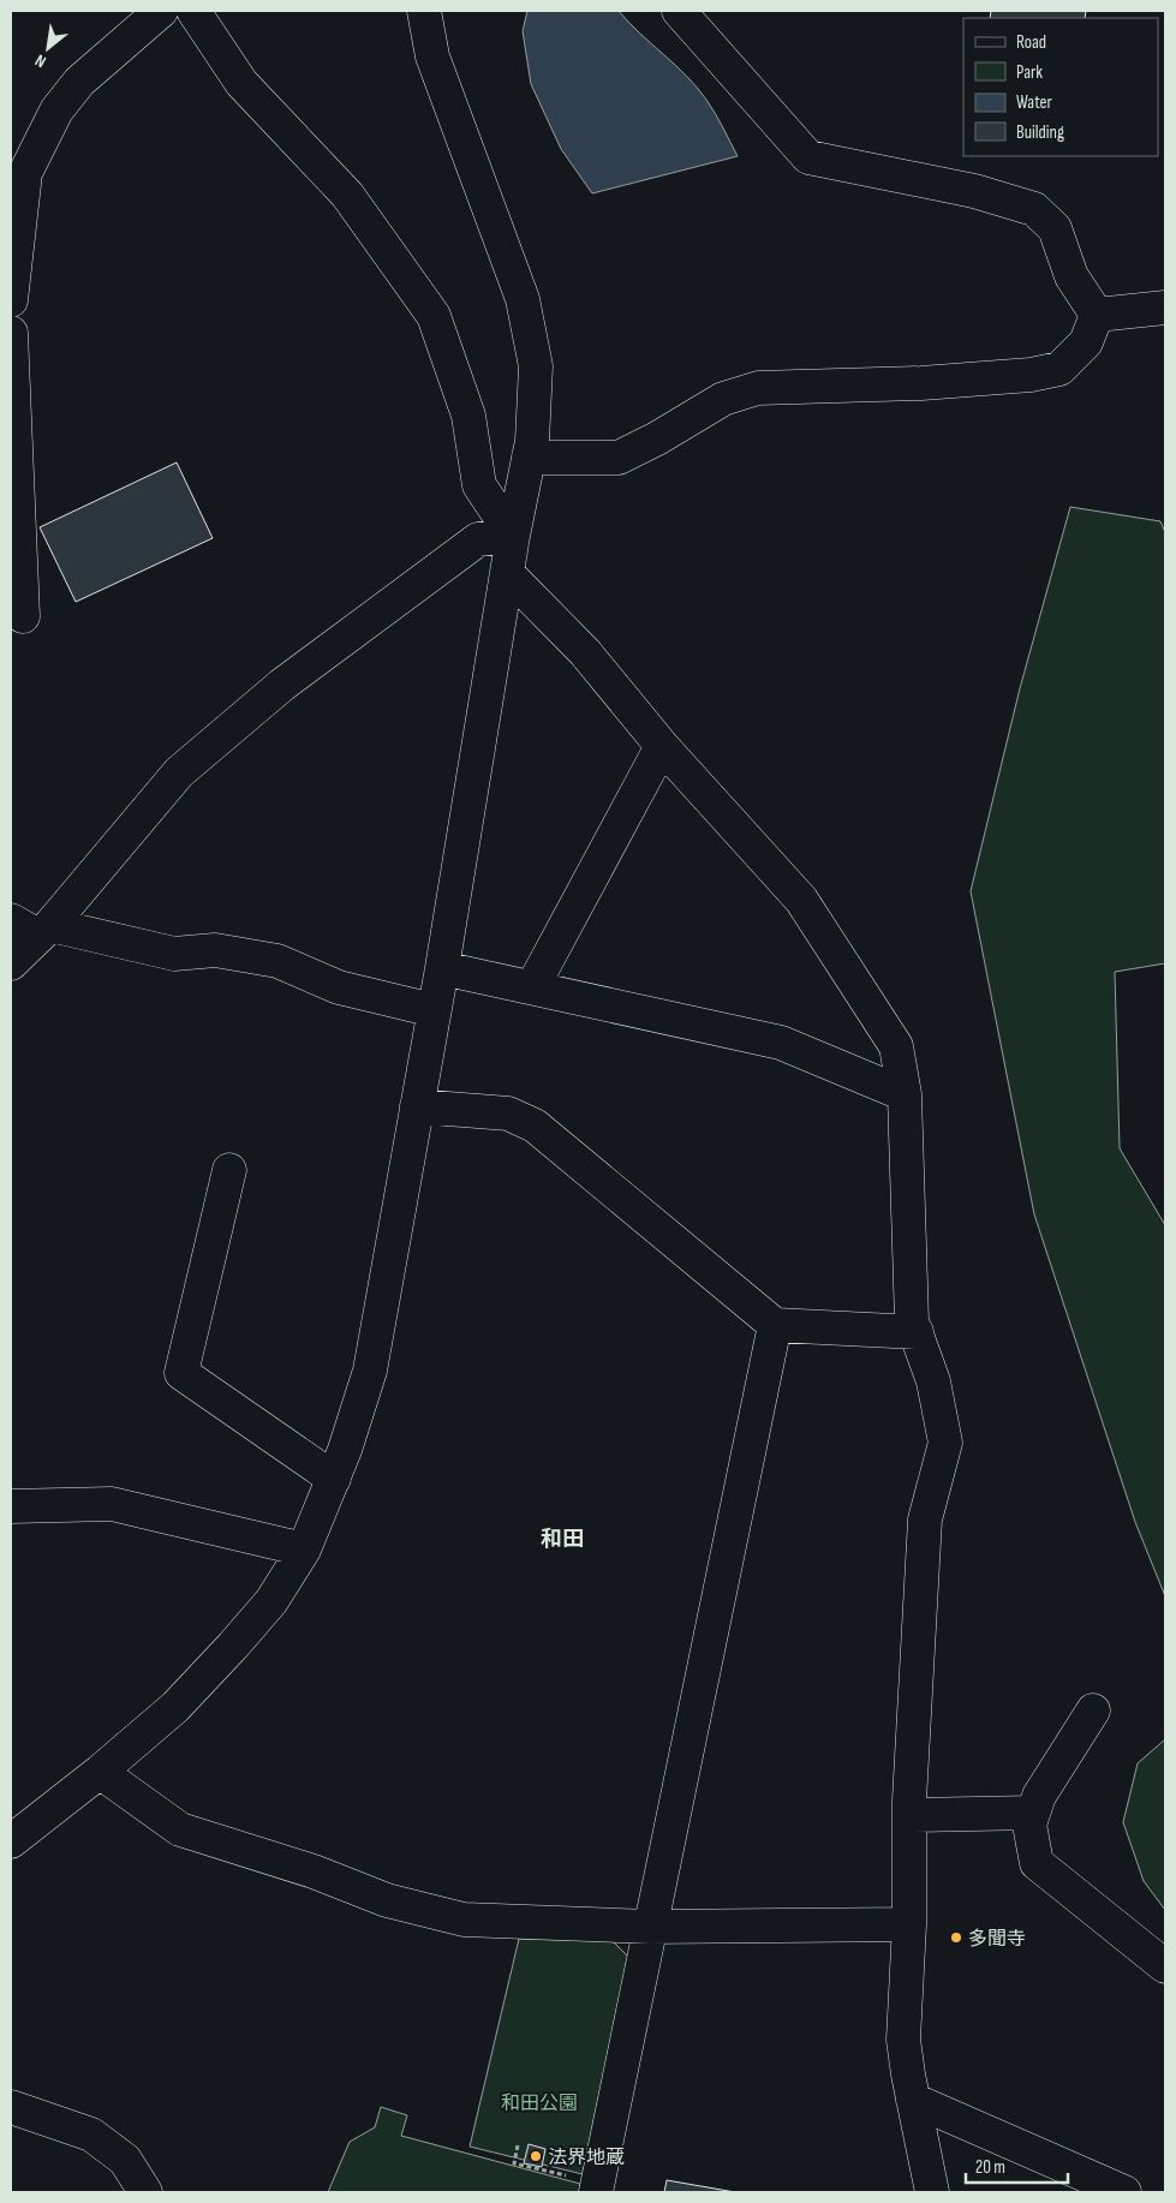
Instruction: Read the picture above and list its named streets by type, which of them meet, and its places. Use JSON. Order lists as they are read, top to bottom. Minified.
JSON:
{"districts":["和田"],"parks":["和田公園"],"places":["多聞寺","法界地蔵"],"legend":["Road","Park","Water","Building"],"scale_bar":"20 m","north":"bottom left"}
